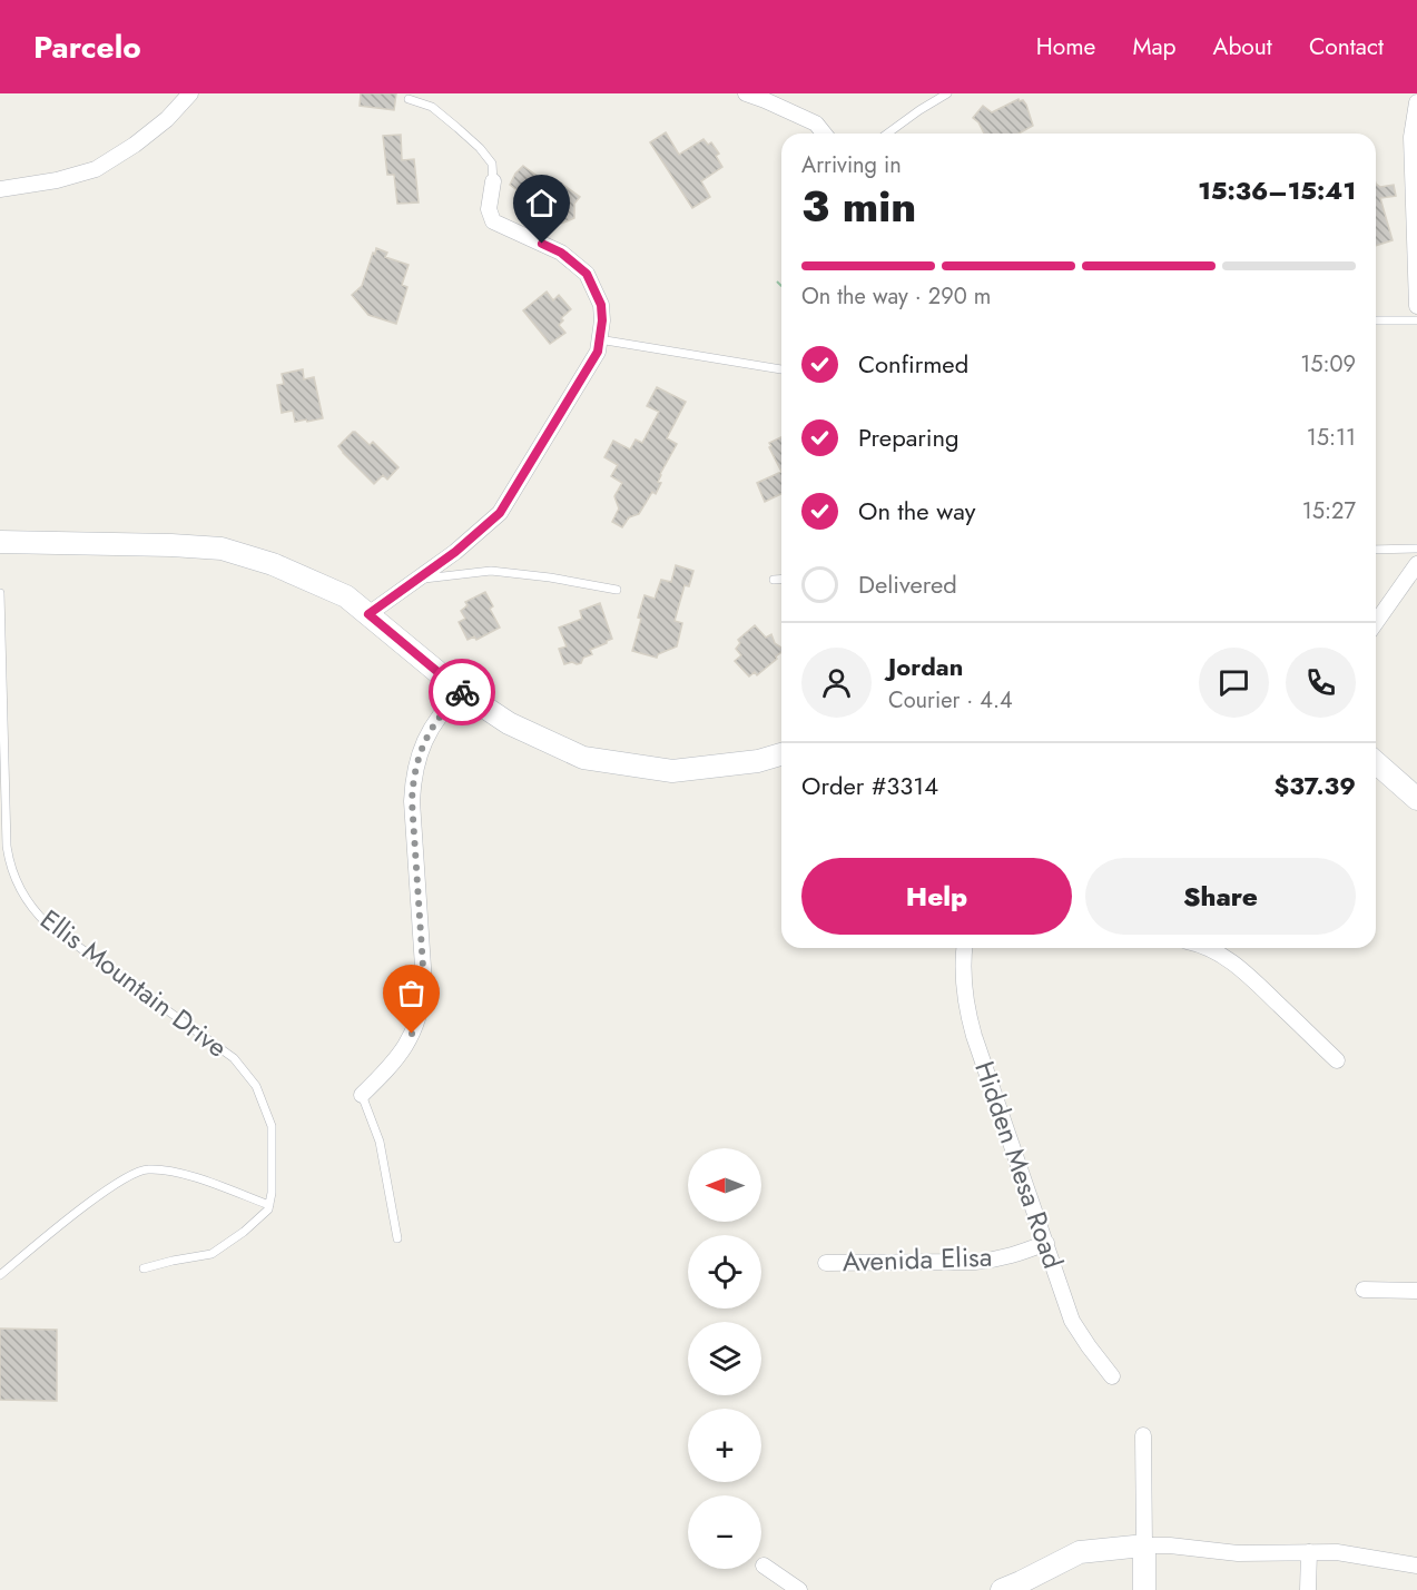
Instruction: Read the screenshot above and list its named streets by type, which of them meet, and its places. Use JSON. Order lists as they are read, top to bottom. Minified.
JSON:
{"streets":{"street":["Hidden Mesa Road","Avenida Elisa"],"lane":["Ellis Mountain Drive"]},"crossings":[["Hidden Mesa Road","Avenida Elisa"]],"north":"left","page":{"header":"Parcelo","nav":["Home","Map","About","Contact"],"heading":["3 min","Arriving in","15:36–15:41"],"panel":["Jordan","Courier · 4.4","Order #3314","$37.39"],"bar":"On the way · 290 m","list":[["Confirmed","15:09"],["Preparing","15:11"],["On the way","15:27"],"Delivered"],"buttons":["Help","Share"],"map_buttons":["+","−"]}}
